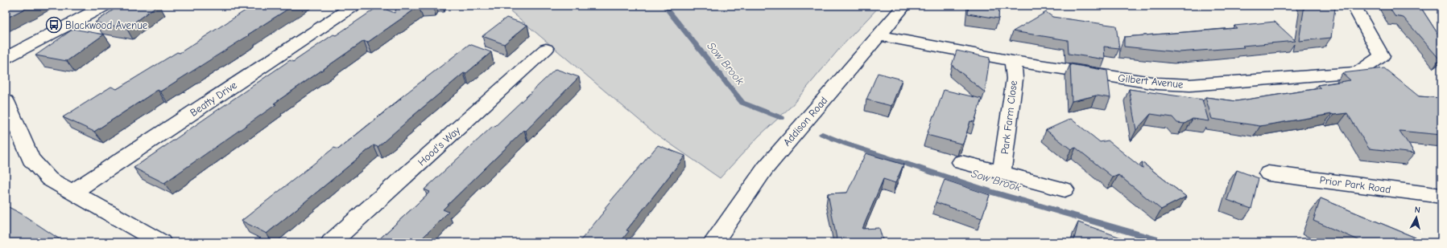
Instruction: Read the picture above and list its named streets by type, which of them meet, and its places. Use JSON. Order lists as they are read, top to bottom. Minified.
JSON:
{"streets":{"street":["Gilbert Avenue","Beatty Drive","Park Farm Close","Addison Road","Hood's Way","Prior Park Road"]},"crossings":[["Gilbert Avenue","Park Farm Close"],["Gilbert Avenue","Addison Road"]],"water":["Sow Brook"],"places":{"bus stop":["Blackwood Avenue"]},"north":"top"}
